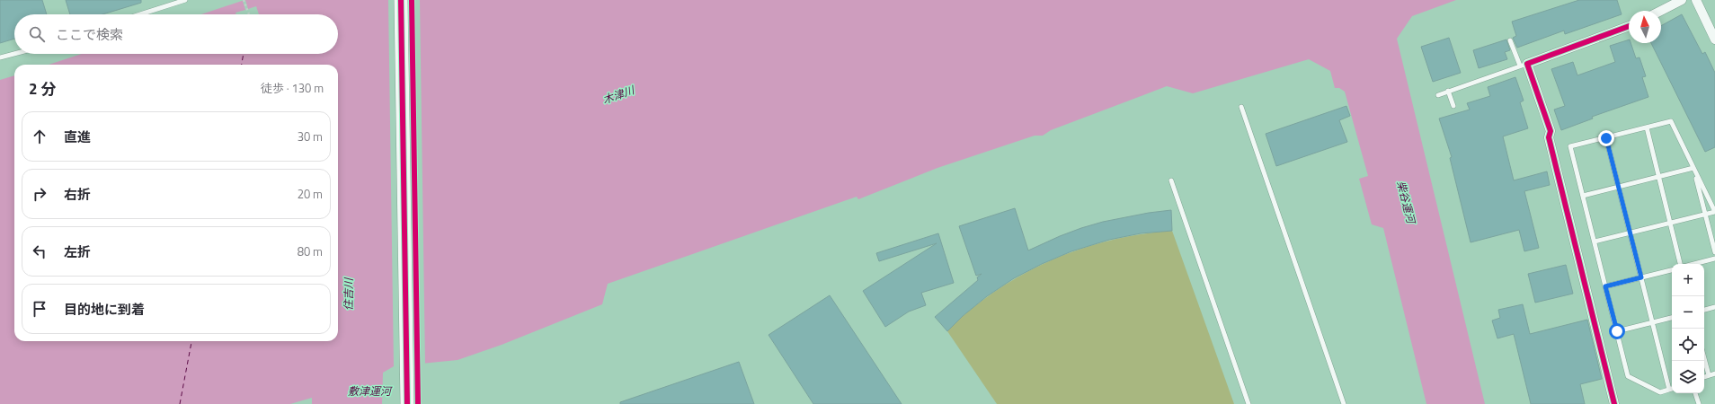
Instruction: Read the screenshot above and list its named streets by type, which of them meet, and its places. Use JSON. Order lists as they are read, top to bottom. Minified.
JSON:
{"water":["木津川","柴谷運河","住吉川","敷津運河"],"north":"top","page":{"search":"ここで検索","heading":["2 分","徒歩 · 130 m"],"list":[["直進","30 m"],["右折","20 m"],["左折","80 m"],"目的地に到着"],"map_buttons":["+","−"]}}
